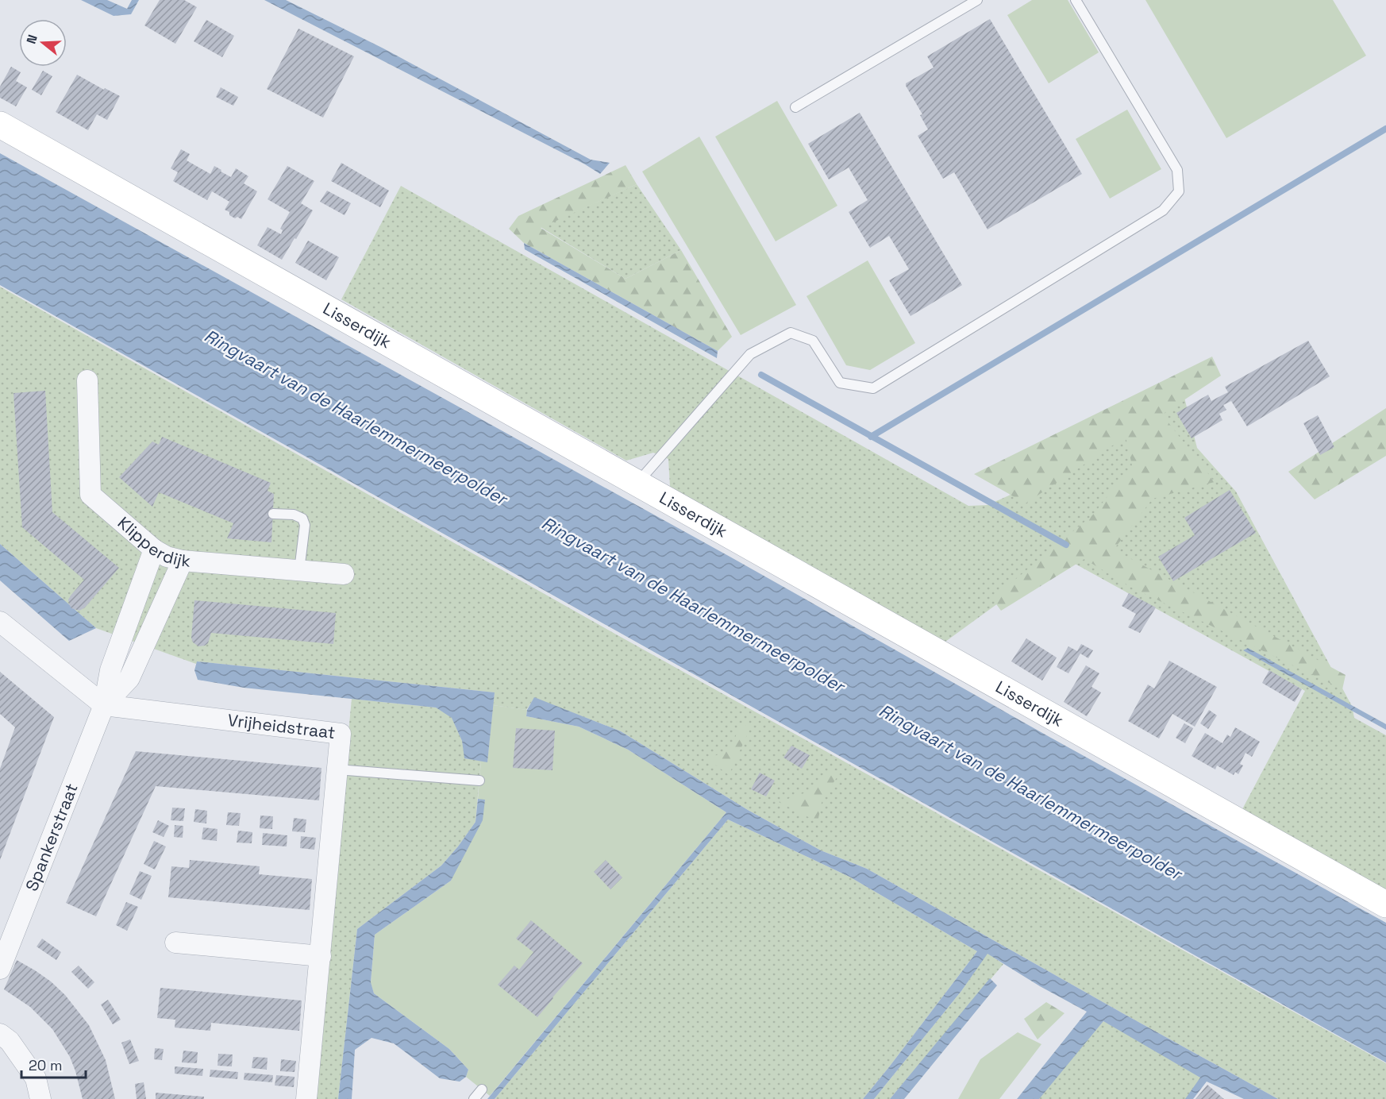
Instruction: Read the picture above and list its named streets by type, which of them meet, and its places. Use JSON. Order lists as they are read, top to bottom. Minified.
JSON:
{"streets":{"street":["Lisserdijk","Klipperdijk","Vrijheidstraat","Spankerstraat"]},"crossings":[["Klipperdijk","Spankerstraat"],["Vrijheidstraat","Spankerstraat"]],"water":["Ringvaart van de Haarlemmermeerpolder"],"scale_bar":"20 m","north":"left"}
